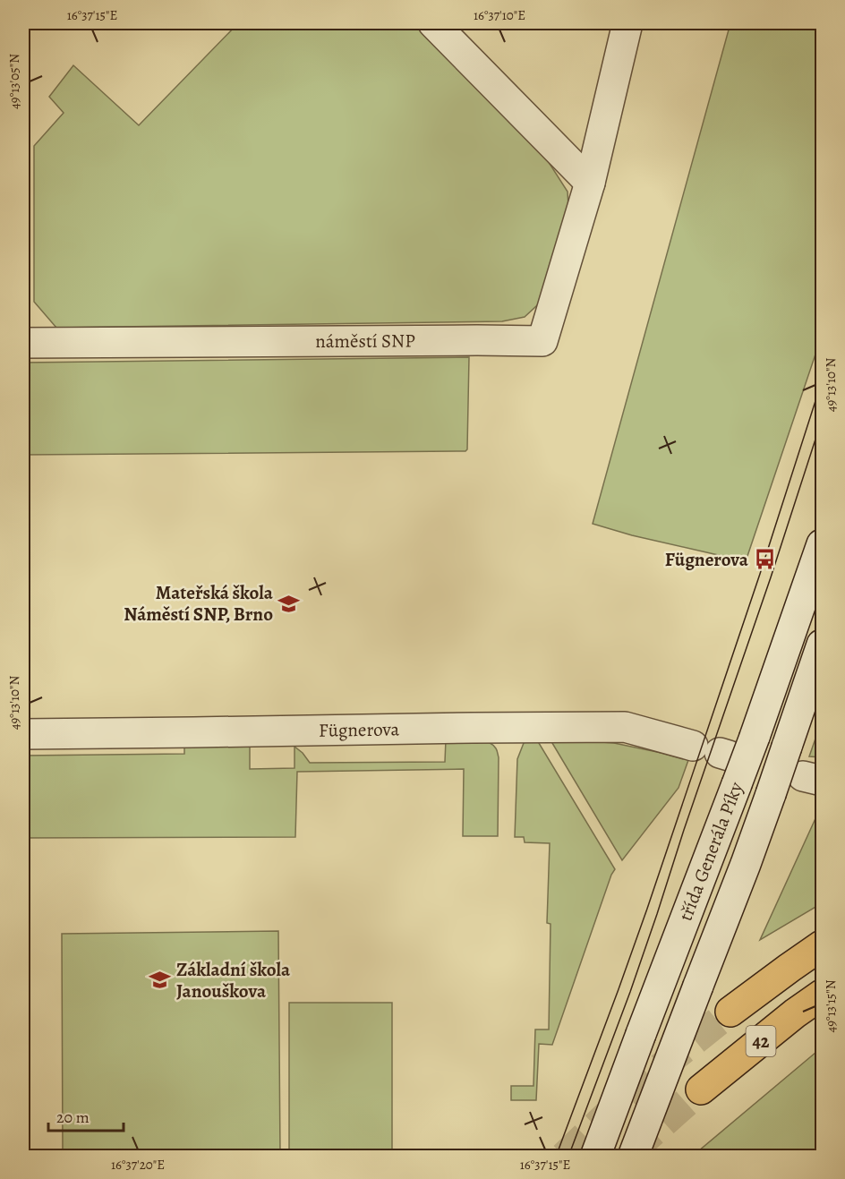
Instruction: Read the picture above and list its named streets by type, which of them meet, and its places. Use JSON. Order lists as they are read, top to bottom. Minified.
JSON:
{"streets":{"highway":["42"],"street":["náměstí SNP","Fügnerova","třída Generála Píky"]},"places":{"bus stop":["Fügnerova"],"school or university":["Mateřská škola Náměstí SNP, Brno","Základní škola Janouškova"]},"scale_bar":"20 m","coordinates":["16°37'15\"E","16°37'10\"E","49°13'05\"N","49°13'10\"N","49°13'15\"N","16°37'20\"E"]}
